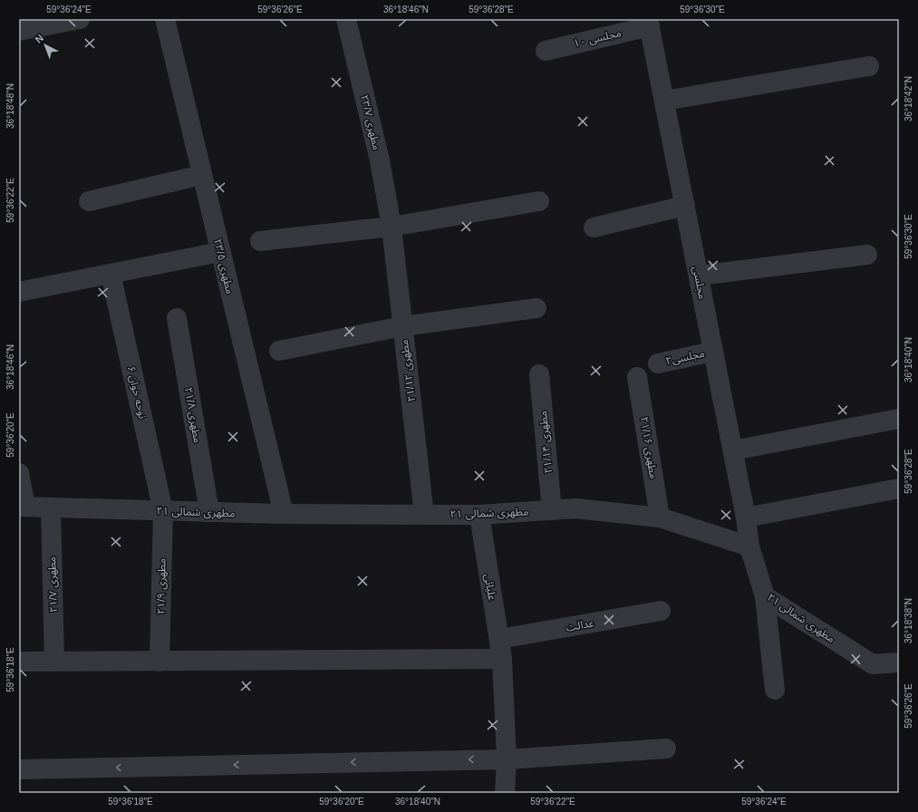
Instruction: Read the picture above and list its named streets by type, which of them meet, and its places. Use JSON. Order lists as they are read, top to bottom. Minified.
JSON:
{"streets":{"street":["مجلسی ۱۰","مطهری ۲۳/۷","مطهری ۲۳/۵","مجلسی","مجلسی۲","مطهری ۲۱/۱۲","نوحه خوان ۶","مطهری ۲۱/۸","مطهری ۲۱/۱۴","مطهری ۲۱/۱۶","مطهری شمالی ۲۱","مطهری ۲۱/۷","مطهری ۲۱/۹","علیائی","عدالت"]},"crossings":[["مجلسی ۱۰","مجلسی"],["مطهری ۲۳/۷","مطهری ۲۱/۱۲"],["مطهری ۲۳/۵","مطهری شمالی ۲۱"],["مجلسی","مجلسی۲"],["مجلسی","مطهری شمالی ۲۱"],["مطهری ۲۱/۱۲","مطهری شمالی ۲۱"],["نوحه خوان ۶","مطهری شمالی ۲۱"],["نوحه خوان ۶","مطهری ۲۱/۹"],["مطهری ۲۱/۸","مطهری شمالی ۲۱"],["مطهری ۲۱/۱۴","مطهری شمالی ۲۱"],["مطهری ۲۱/۱۶","مطهری شمالی ۲۱"],["مطهری شمالی ۲۱","مطهری ۲۱/۷"],["مطهری شمالی ۲۱","مطهری ۲۱/۹"],["مطهری شمالی ۲۱","علیائی"],["علیائی","عدالت"]],"north":"top left","coordinates":["59°36'24\"E","59°36'26\"E","36°18'46\"N","59°36'28\"E","59°36'30\"E","36°18'42\"N","36°18'48\"N","59°36'22\"E","36°18'40\"N","59°36'20\"E","36°18'38\"N","59°36'18\"E"]}
